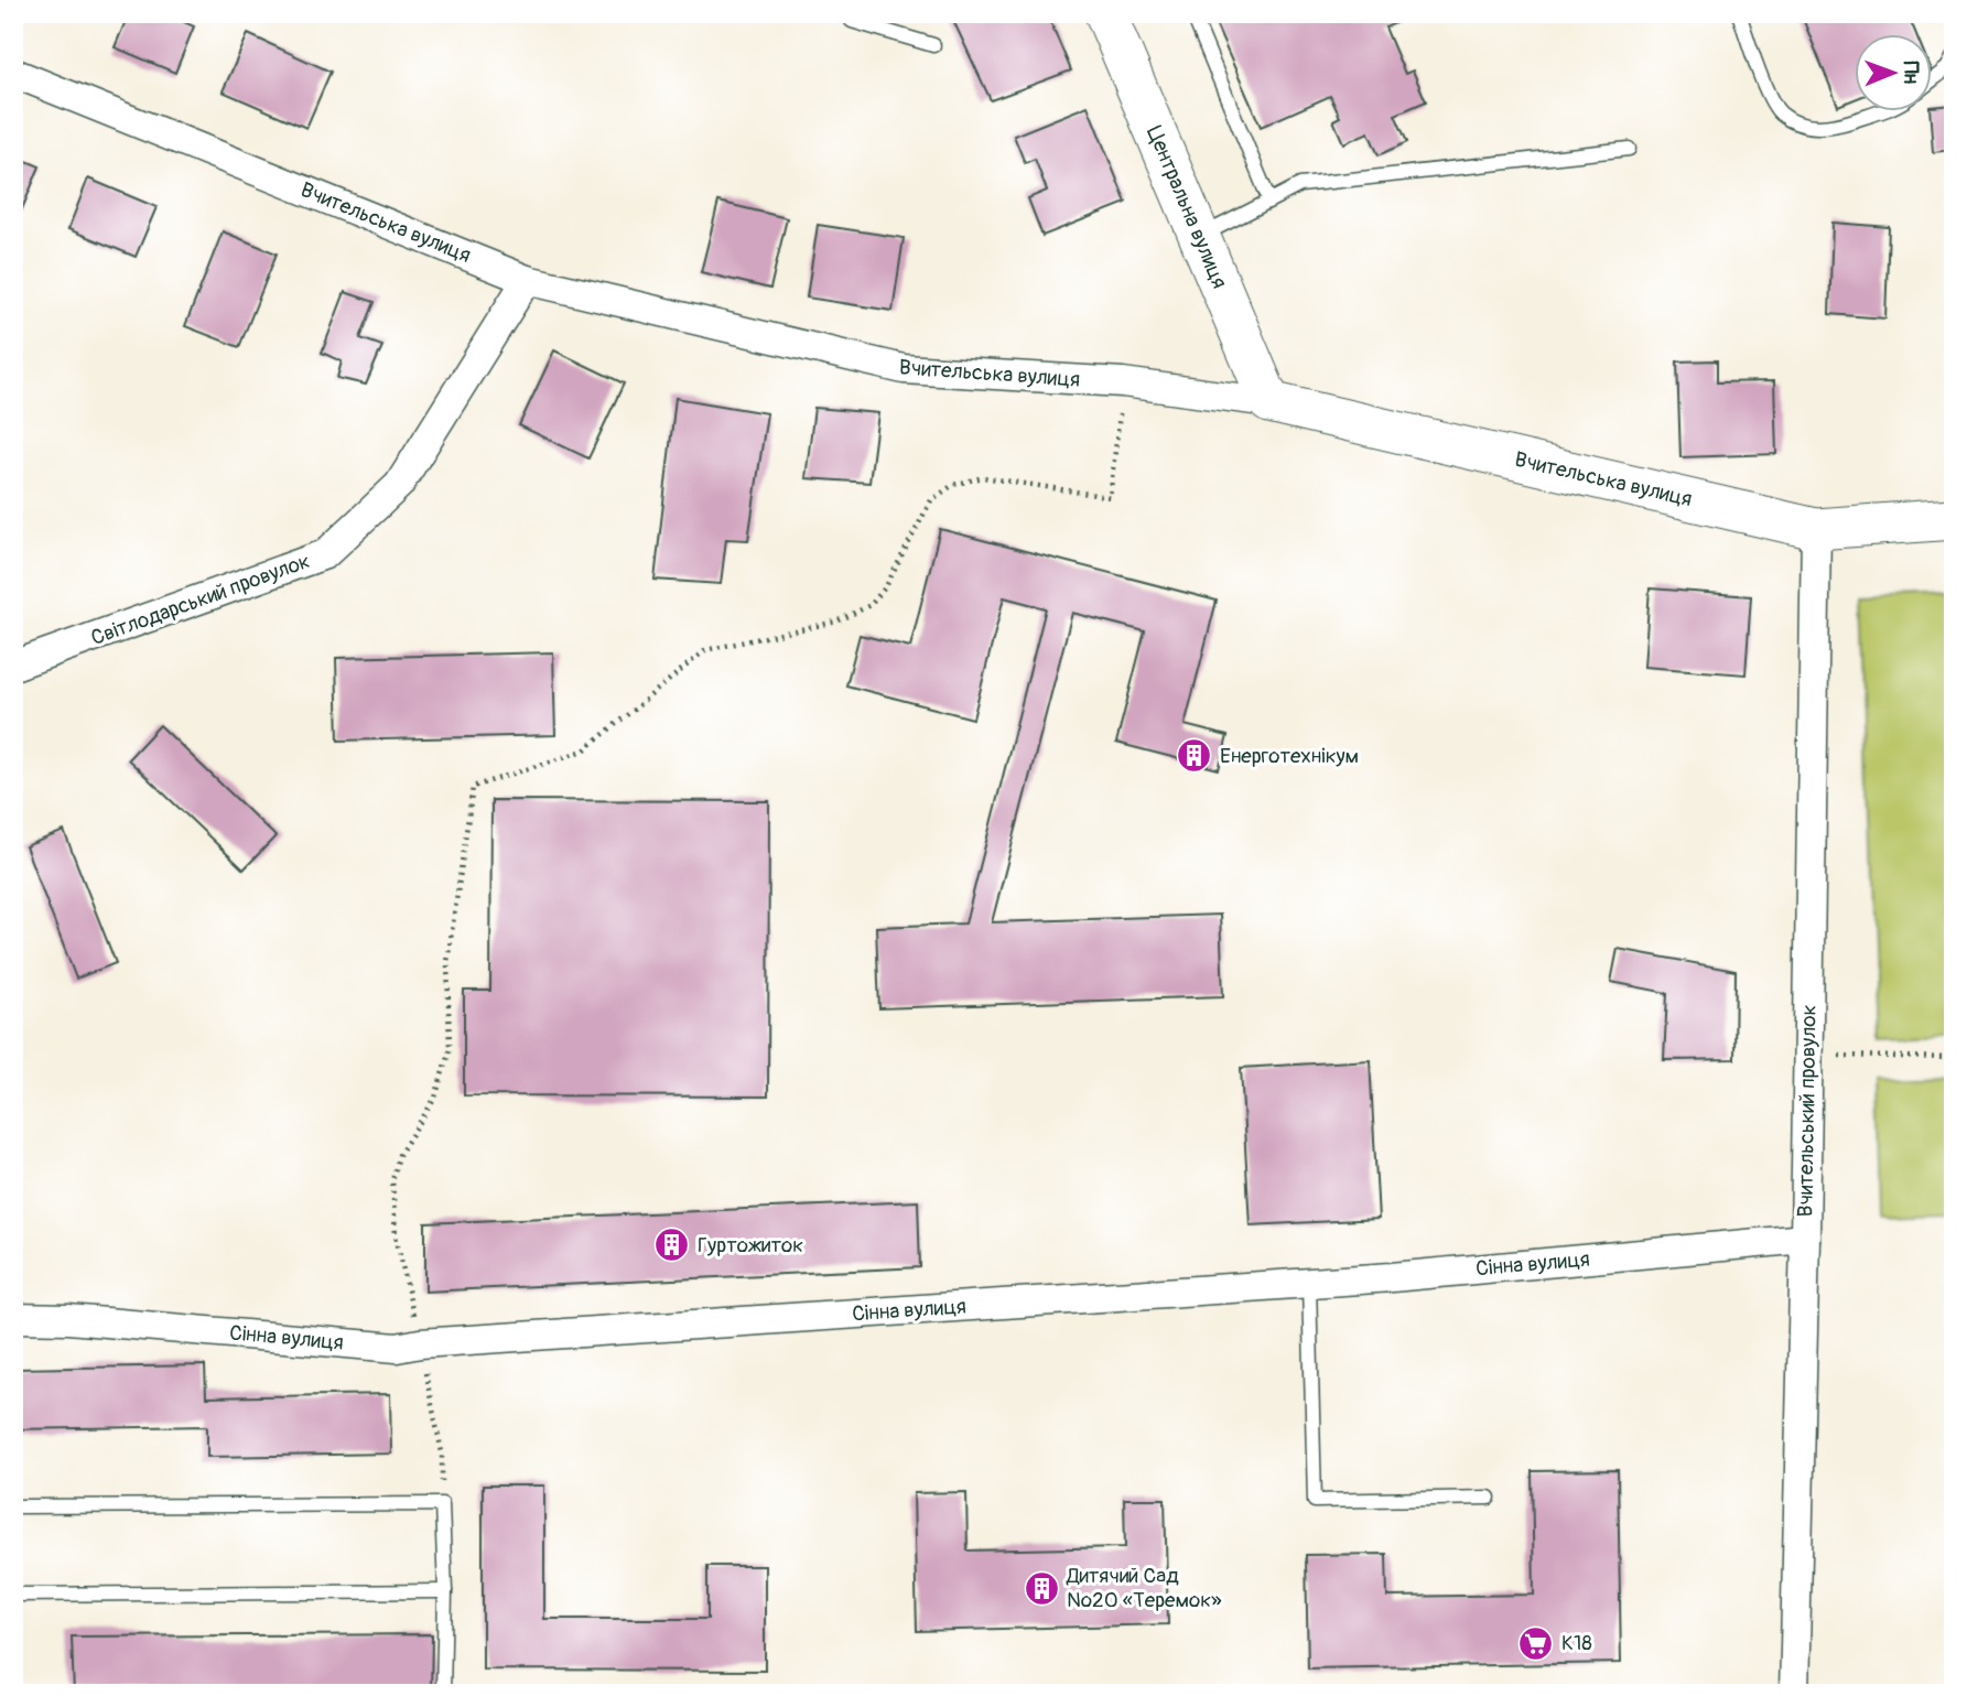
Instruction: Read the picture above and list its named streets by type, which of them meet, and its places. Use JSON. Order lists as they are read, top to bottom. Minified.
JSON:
{"streets":{"street":["Центральна вулиця","Вчительська вулиця","Світлодарський провулок","Вчительський провулок","Сінна вулиця"]},"crossings":[["Центральна вулиця","Вчительська вулиця"],["Вчительська вулиця","Світлодарський провулок"],["Вчительська вулиця","Вчительський провулок"],["Вчительський провулок","Сінна вулиця"]],"places":{"building":["Енерготехнікум","Гуртожиток","Дитячий Сад №20 «Теремок»"],"supermarket":["К18"]},"north":"right"}
